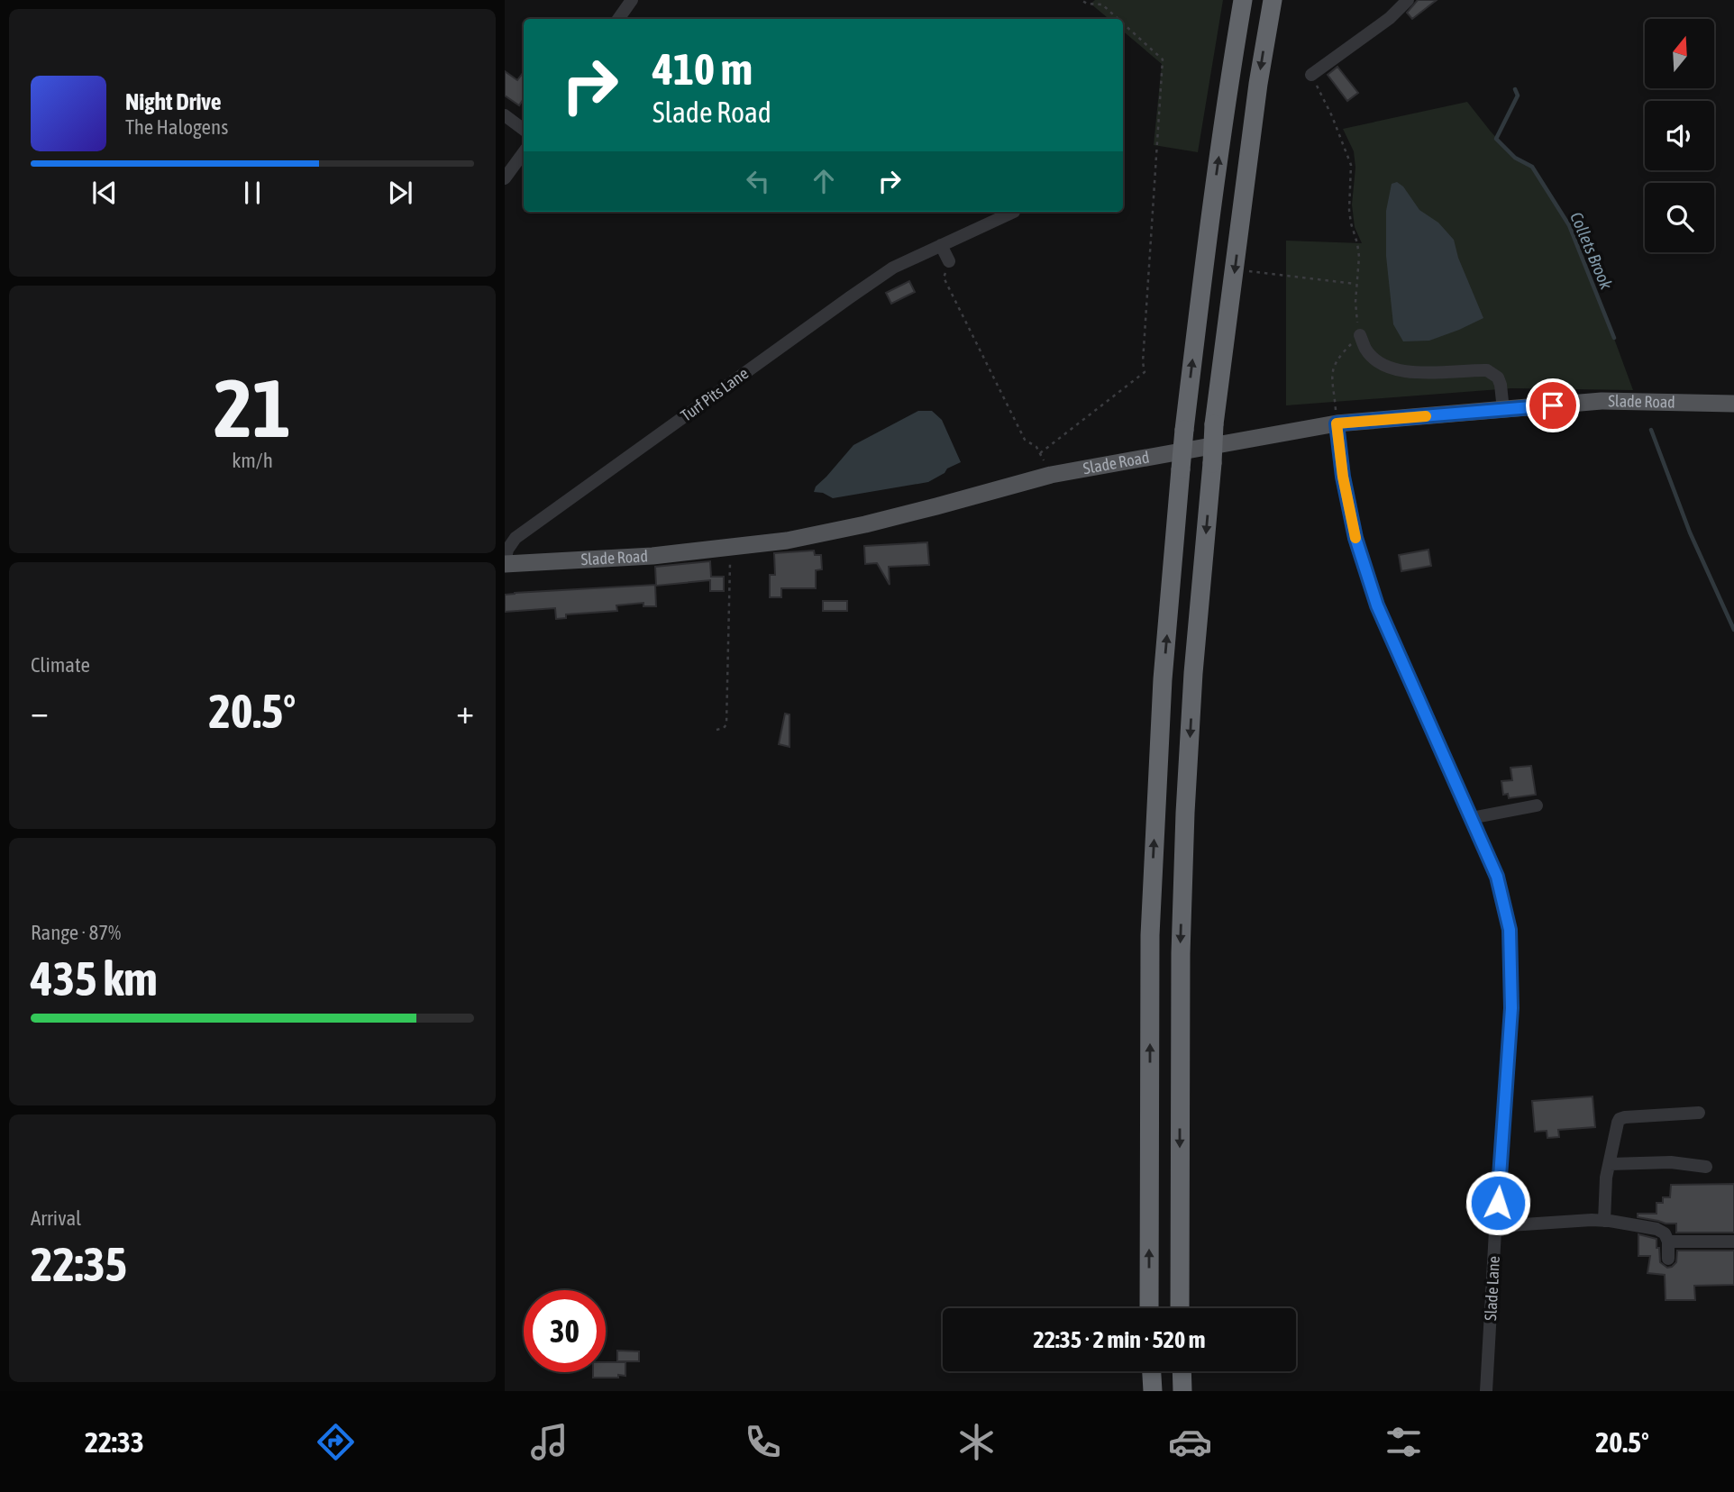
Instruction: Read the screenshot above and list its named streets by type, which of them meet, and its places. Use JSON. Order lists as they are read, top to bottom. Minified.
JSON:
{"streets":{"main road":["Slade Road"],"street":["Turf Pits Lane","Slade Lane"]},"crossings":[["Turf Pits Lane","Slade Road"],["Slade Road","Slade Lane"]],"water":["Collets Brook"],"north":"top","page":{"turn":["410 m","Slade Road"],"song":["Night Drive","The Halogens"],"tile":[["21","km/h"],"Climate",["Range · 87%","435 km"],["Arrival","22:35"]],"heat":["−","20.5°","+"],"limit":"30","trip":"22:35 · 2 min · 520 m","tabs":["22:33","20.5°"]}}
